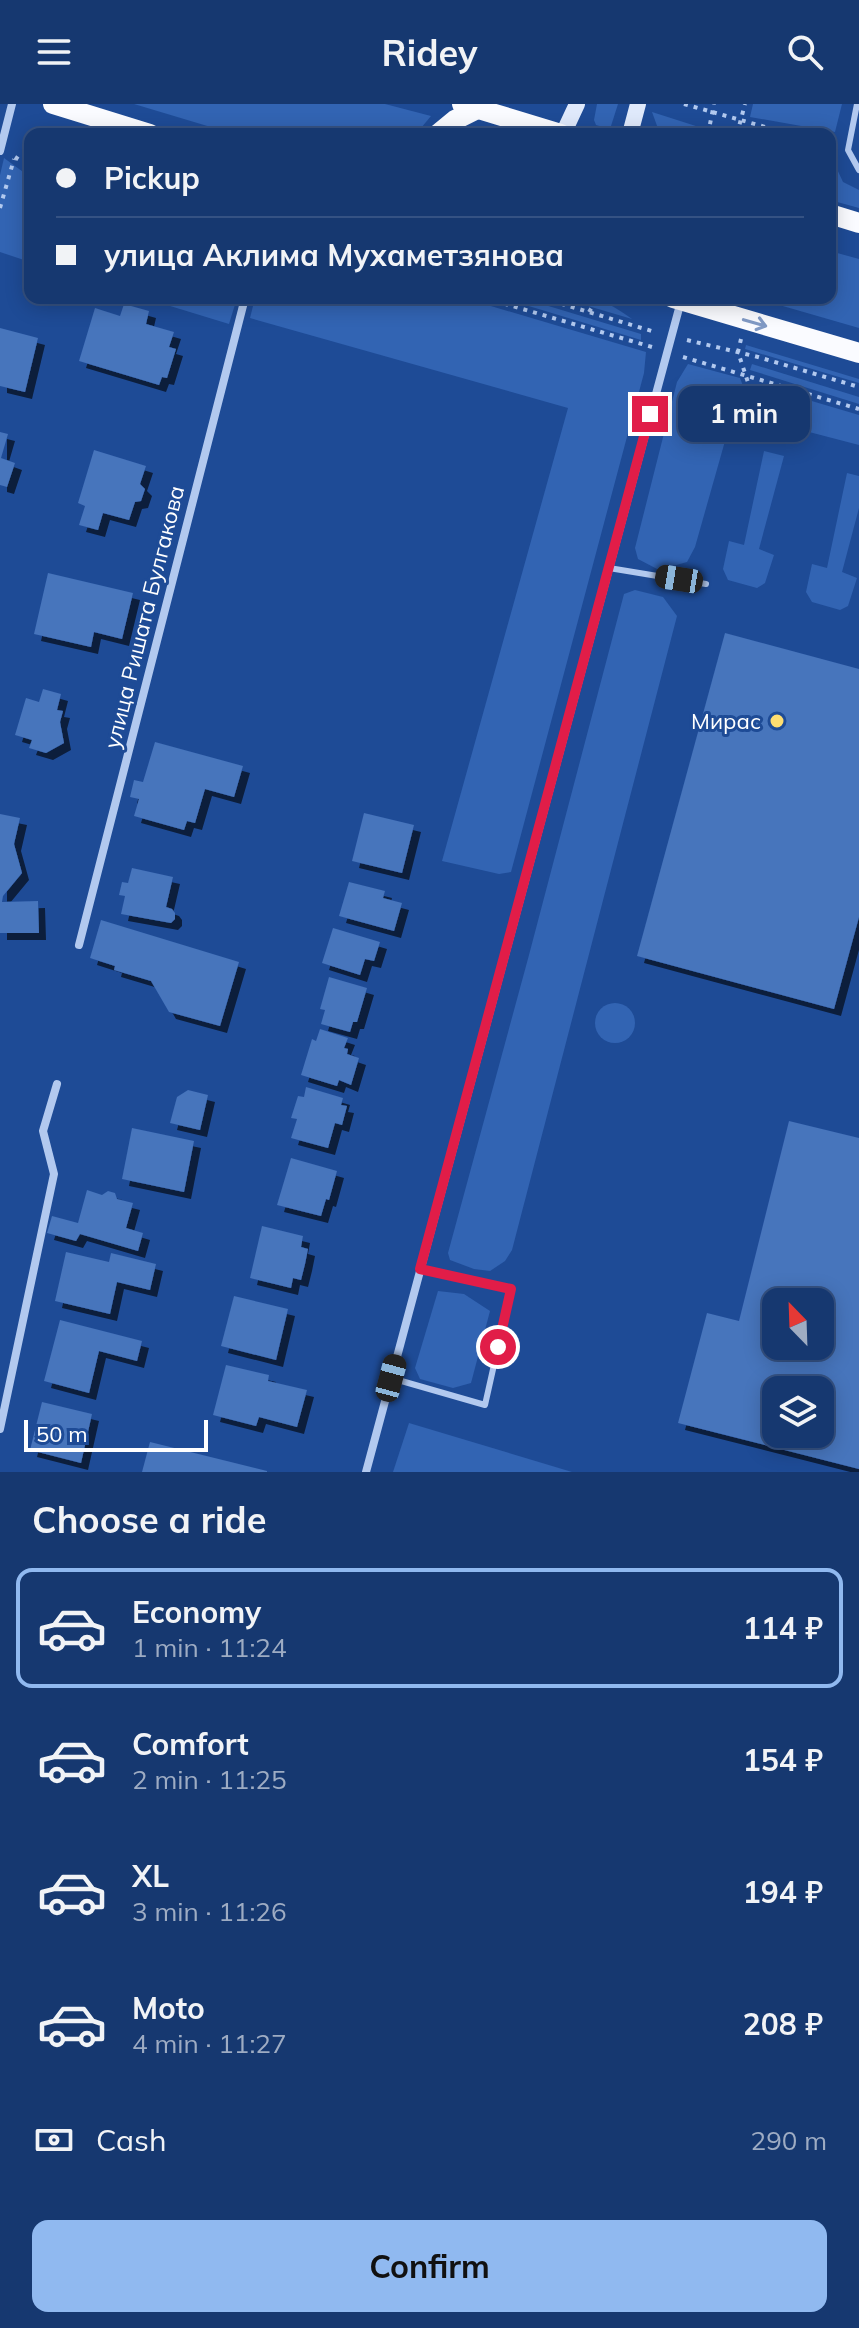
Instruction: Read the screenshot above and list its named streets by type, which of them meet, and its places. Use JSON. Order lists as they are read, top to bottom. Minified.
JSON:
{"streets":{"street":["улица Ришата Булгакова"]},"places":["Мирас"],"scale_bar":"50 m","north":"top left","page":{"header":"Ridey","banner":["Pickup","улица Аклима Мухаметзянова"],"bubble":"1 min","scale":"50 m","heading":"Choose a ride","list":[{"name":"Economy","note":"1 min · 11:24","value":"114 ₽"},{"name":"Comfort","note":"2 min · 11:25","value":"154 ₽"},{"name":"XL","note":"3 min · 11:26","value":"194 ₽"},{"name":"Moto","note":"4 min · 11:27","value":"208 ₽"}],"pay":["Cash","290 m"],"buttons":"Confirm"}}
